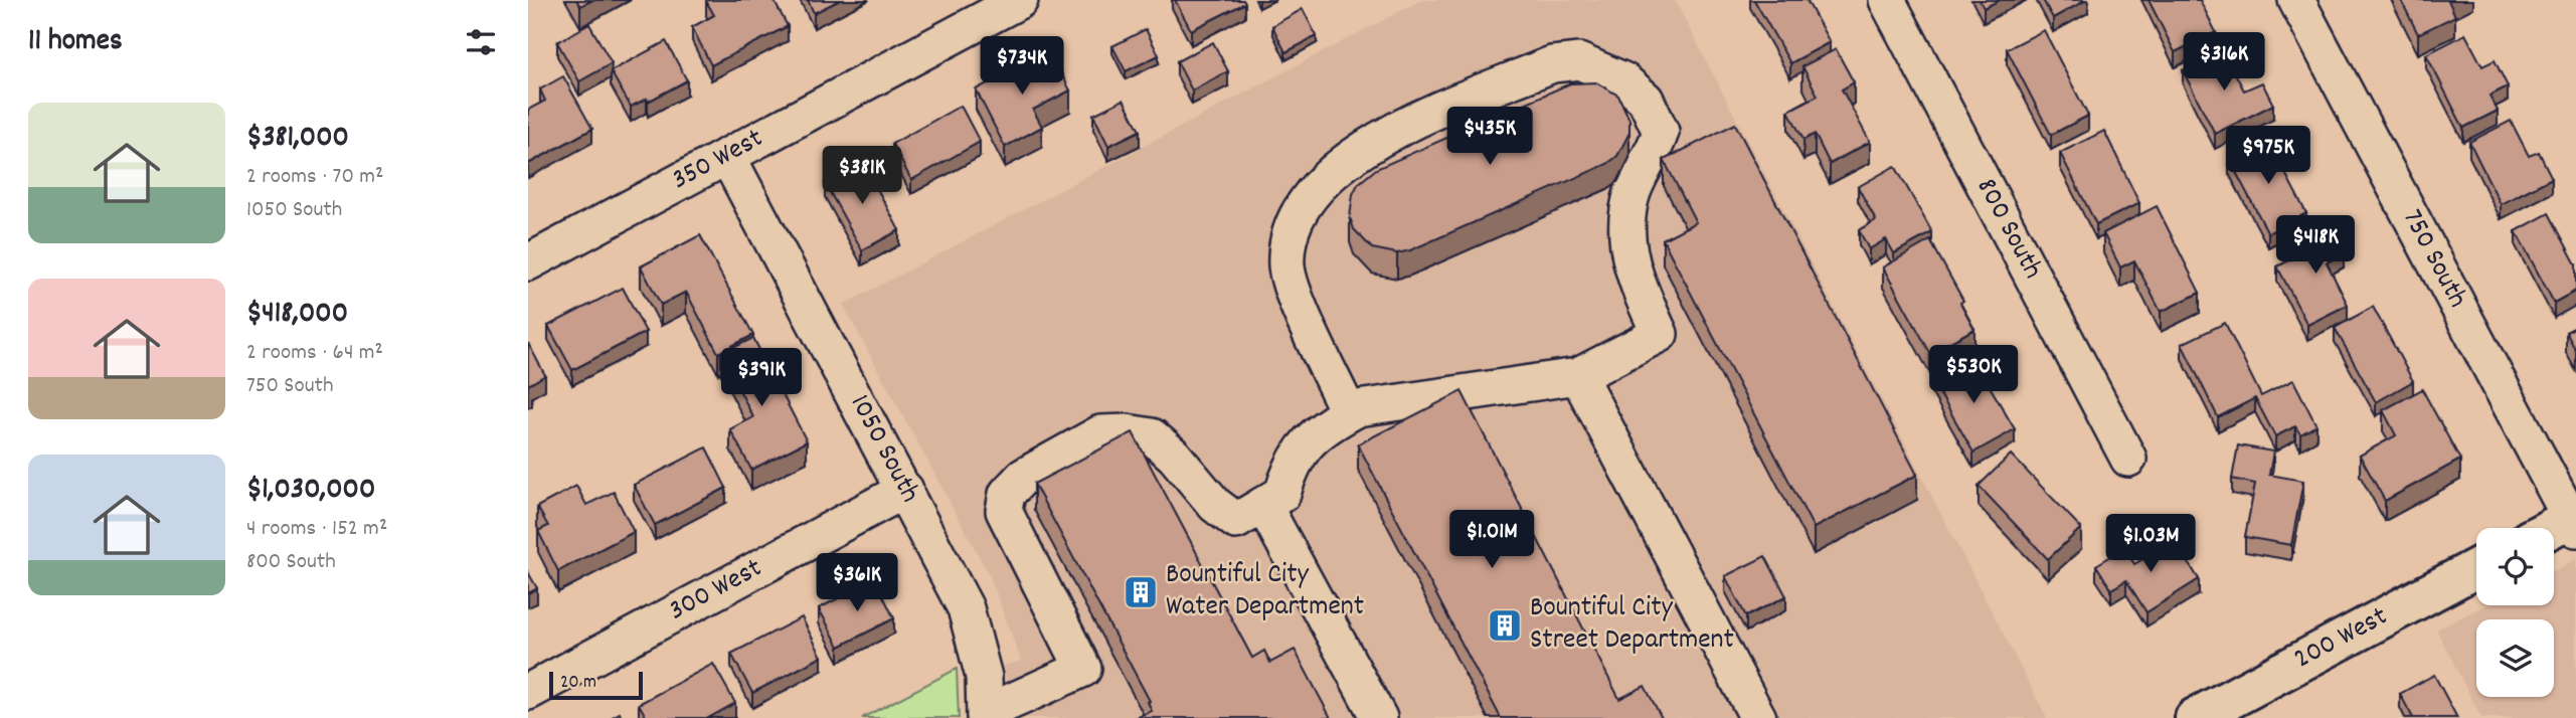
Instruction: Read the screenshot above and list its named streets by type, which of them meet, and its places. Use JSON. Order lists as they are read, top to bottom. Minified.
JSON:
{"streets":{"main road":["200 West"],"street":["350 West","800 South","750 South","1050 South","300 West"]},"crossings":[["350 West","1050 South"],["1050 South","300 West"]],"places":{"building":["Bountiful City Water Department","Bountiful City Street Department"]},"scale_bar":"20 m","page":{"heading":"11 homes","price":["$316K","$734K","$435K","$975K","$381K","$418K","$530K","$391K","$1.01M","$1.03M","$361K"],"list":[{"name":"$381,000","note":"2 rooms · 70 m² · 1050 South"},{"name":"$418,000","note":"2 rooms · 64 m² · 750 South"},{"name":"$1,030,000","note":"4 rooms · 152 m² · 800 South"}],"scale":"20 m"}}
